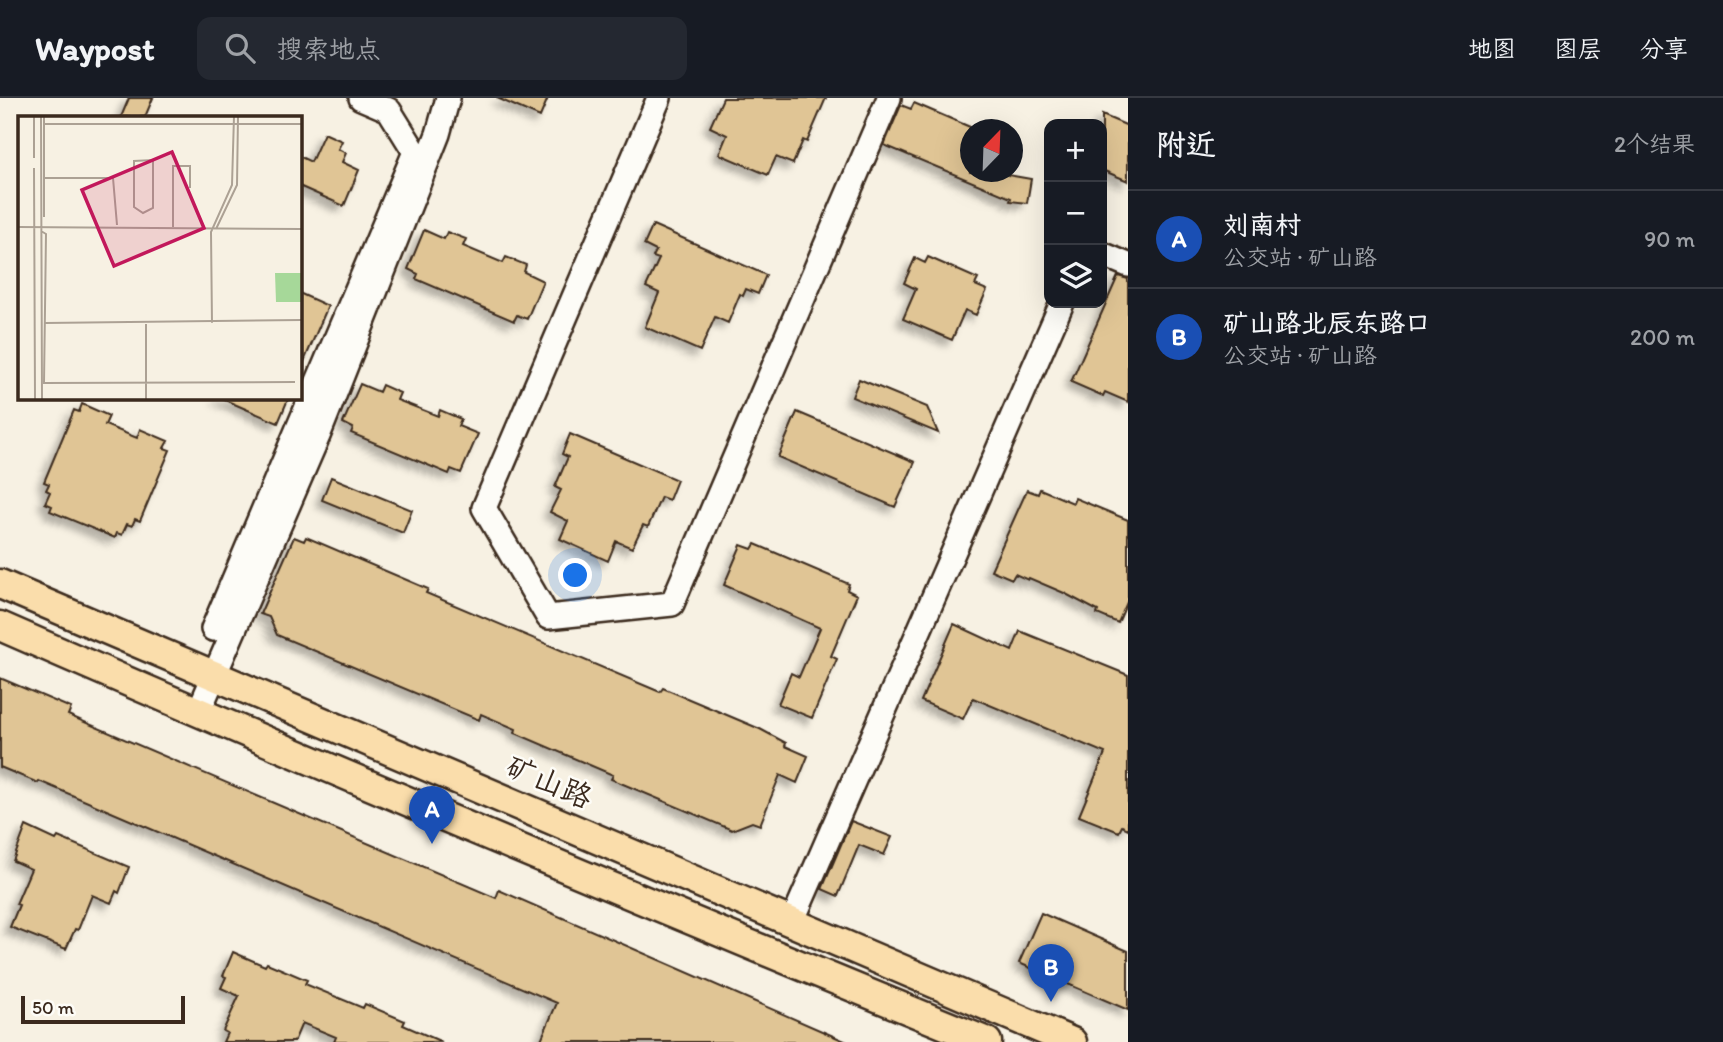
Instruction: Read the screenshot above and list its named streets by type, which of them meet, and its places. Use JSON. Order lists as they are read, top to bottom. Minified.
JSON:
{"streets":{"main road":["矿山路"]},"scale_bar":"50 m","north":"top right","page":{"header":"Waypost","search":"搜索地点","nav":["地图","图层","分享"],"heading":["附近","2个结果"],"map_buttons":["+","−"],"list":[{"mark":"A","name":"刘南村","note":"公交站 · 矿山路","value":"90 m"},{"mark":"B","name":"矿山路北辰东路口","note":"公交站 · 矿山路","value":"200 m"}],"pins":["A","B"],"scale":"50 m"}}
